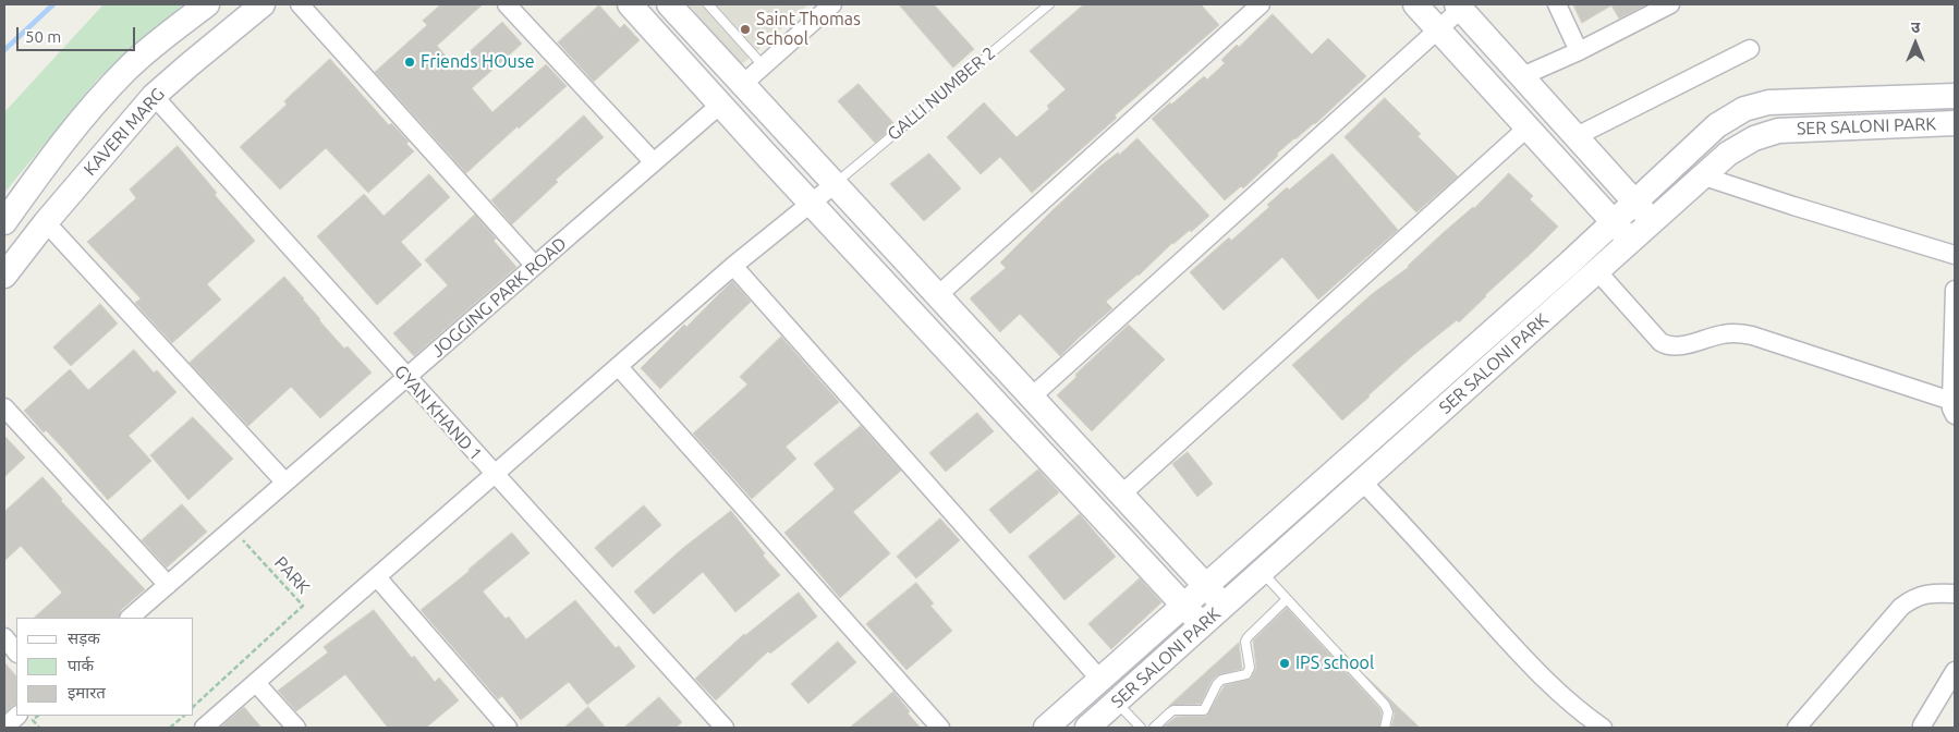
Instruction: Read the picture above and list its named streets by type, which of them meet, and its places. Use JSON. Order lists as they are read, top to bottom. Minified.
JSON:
{"streets":{"street":["SER SALONI PARK","KAVERI MARG","JOGGING PARK ROAD","GYAN KHAND 1"],"lane":["GALLI NUMBER 2"],"path":["PARK"]},"crossings":[["KAVERI MARG","GYAN KHAND 1"],["JOGGING PARK ROAD","GYAN KHAND 1"]],"places":["Saint Thomas School","Friends HOuse","IPS school"],"legend":["सड़क","पार्क","इमारत"],"scale_bar":"50 m","north":"top"}
